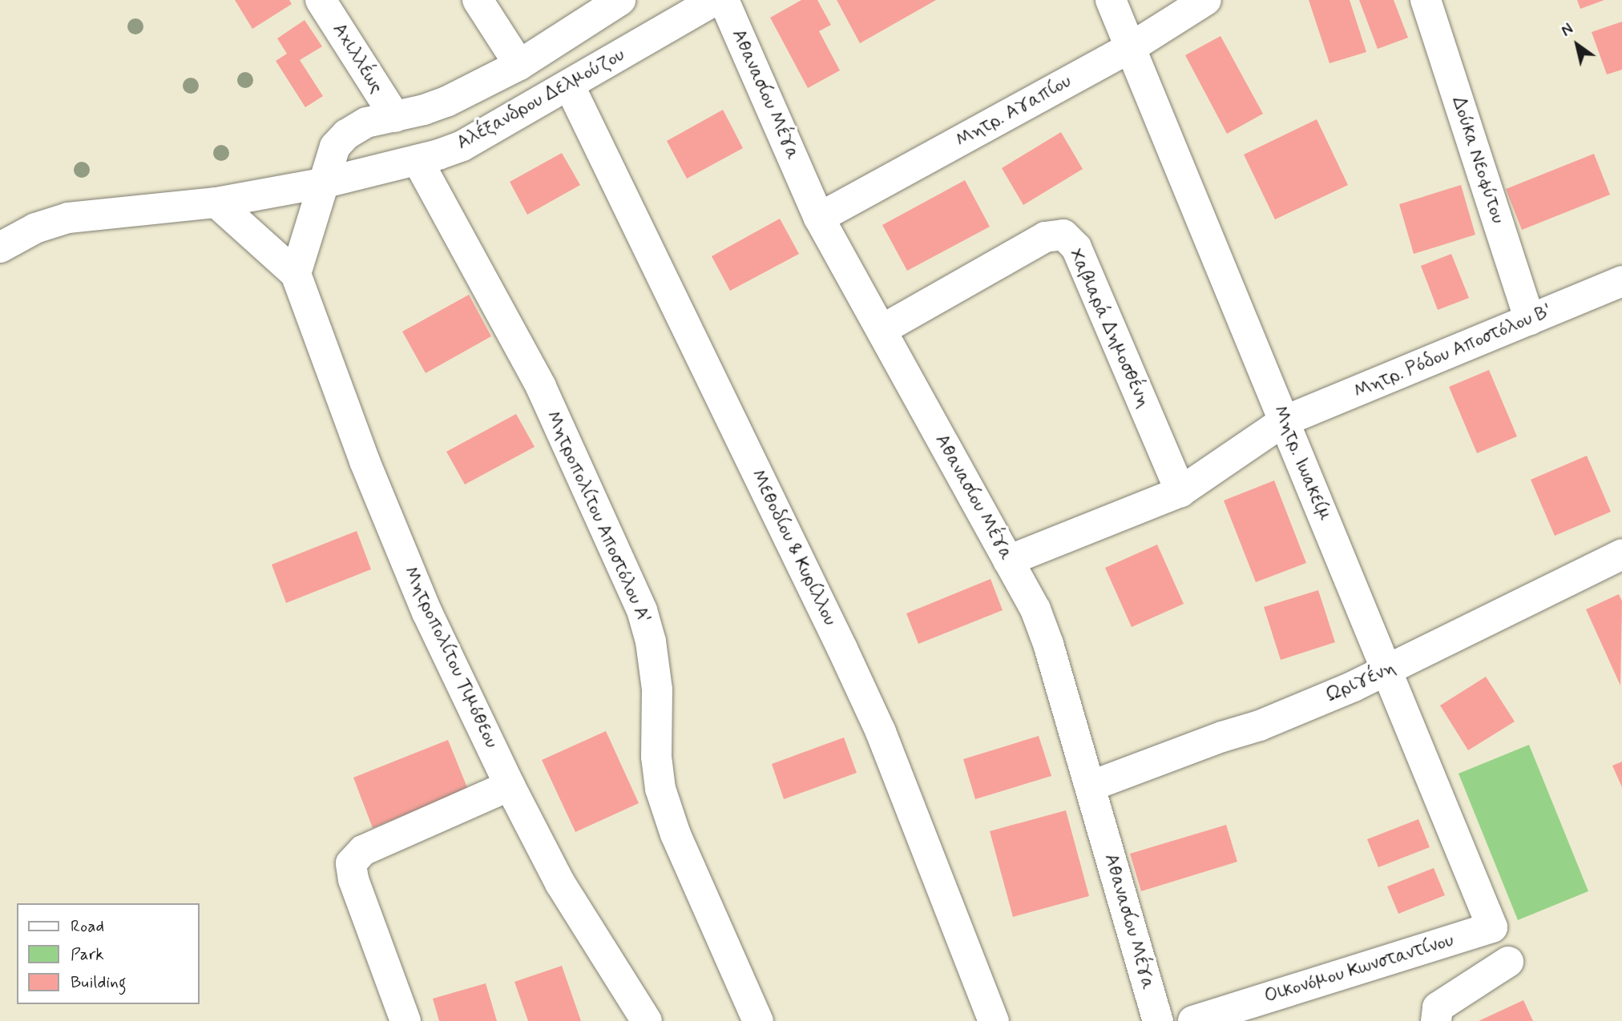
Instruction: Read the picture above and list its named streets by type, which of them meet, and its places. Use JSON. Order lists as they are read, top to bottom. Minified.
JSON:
{"streets":{"street":["Αχιλλέως","Αθανασίου Μέγα","Αλέξανδρου Δελμούζου","Μητρ. Αγαπίου","Δούκα Νεοφύτου","Χαβιαρά Δημοσθένη","Μητρ. Ρόδου Αποστόλου Β'","Μητρ. Ιωακείμ","Μητροπολίτου Αποστόλου Α'","Μεθοδίου & Κυρίλλου","Μητροπολίτου Τιμόθεου","Ωριγένη","Οικονόμου Κωνσταντίνου"]},"crossings":[["Αθανασίου Μέγα","Μητρ. Αγαπίου"],["Αθανασίου Μέγα","Χαβιαρά Δημοσθένη"],["Αθανασίου Μέγα","Μητρ. Ρόδου Αποστόλου Β'"],["Αθανασίου Μέγα","Ωριγένη"],["Αλέξανδρου Δελμούζου","Μητροπολίτου Αποστόλου Α'"],["Αλέξανδρου Δελμούζου","Μεθοδίου & Κυρίλλου"],["Μητρ. Αγαπίου","Μητρ. Ιωακείμ"],["Δούκα Νεοφύτου","Μητρ. Ρόδου Αποστόλου Β'"],["Χαβιαρά Δημοσθένη","Μητρ. Ρόδου Αποστόλου Β'"],["Μητρ. Ρόδου Αποστόλου Β'","Μητρ. Ιωακείμ"],["Μητρ. Ιωακείμ","Ωριγένη"],["Μητρ. Ιωακείμ","Οικονόμου Κωνσταντίνου"]],"legend":["Road","Park","Building"],"north":"top left"}
